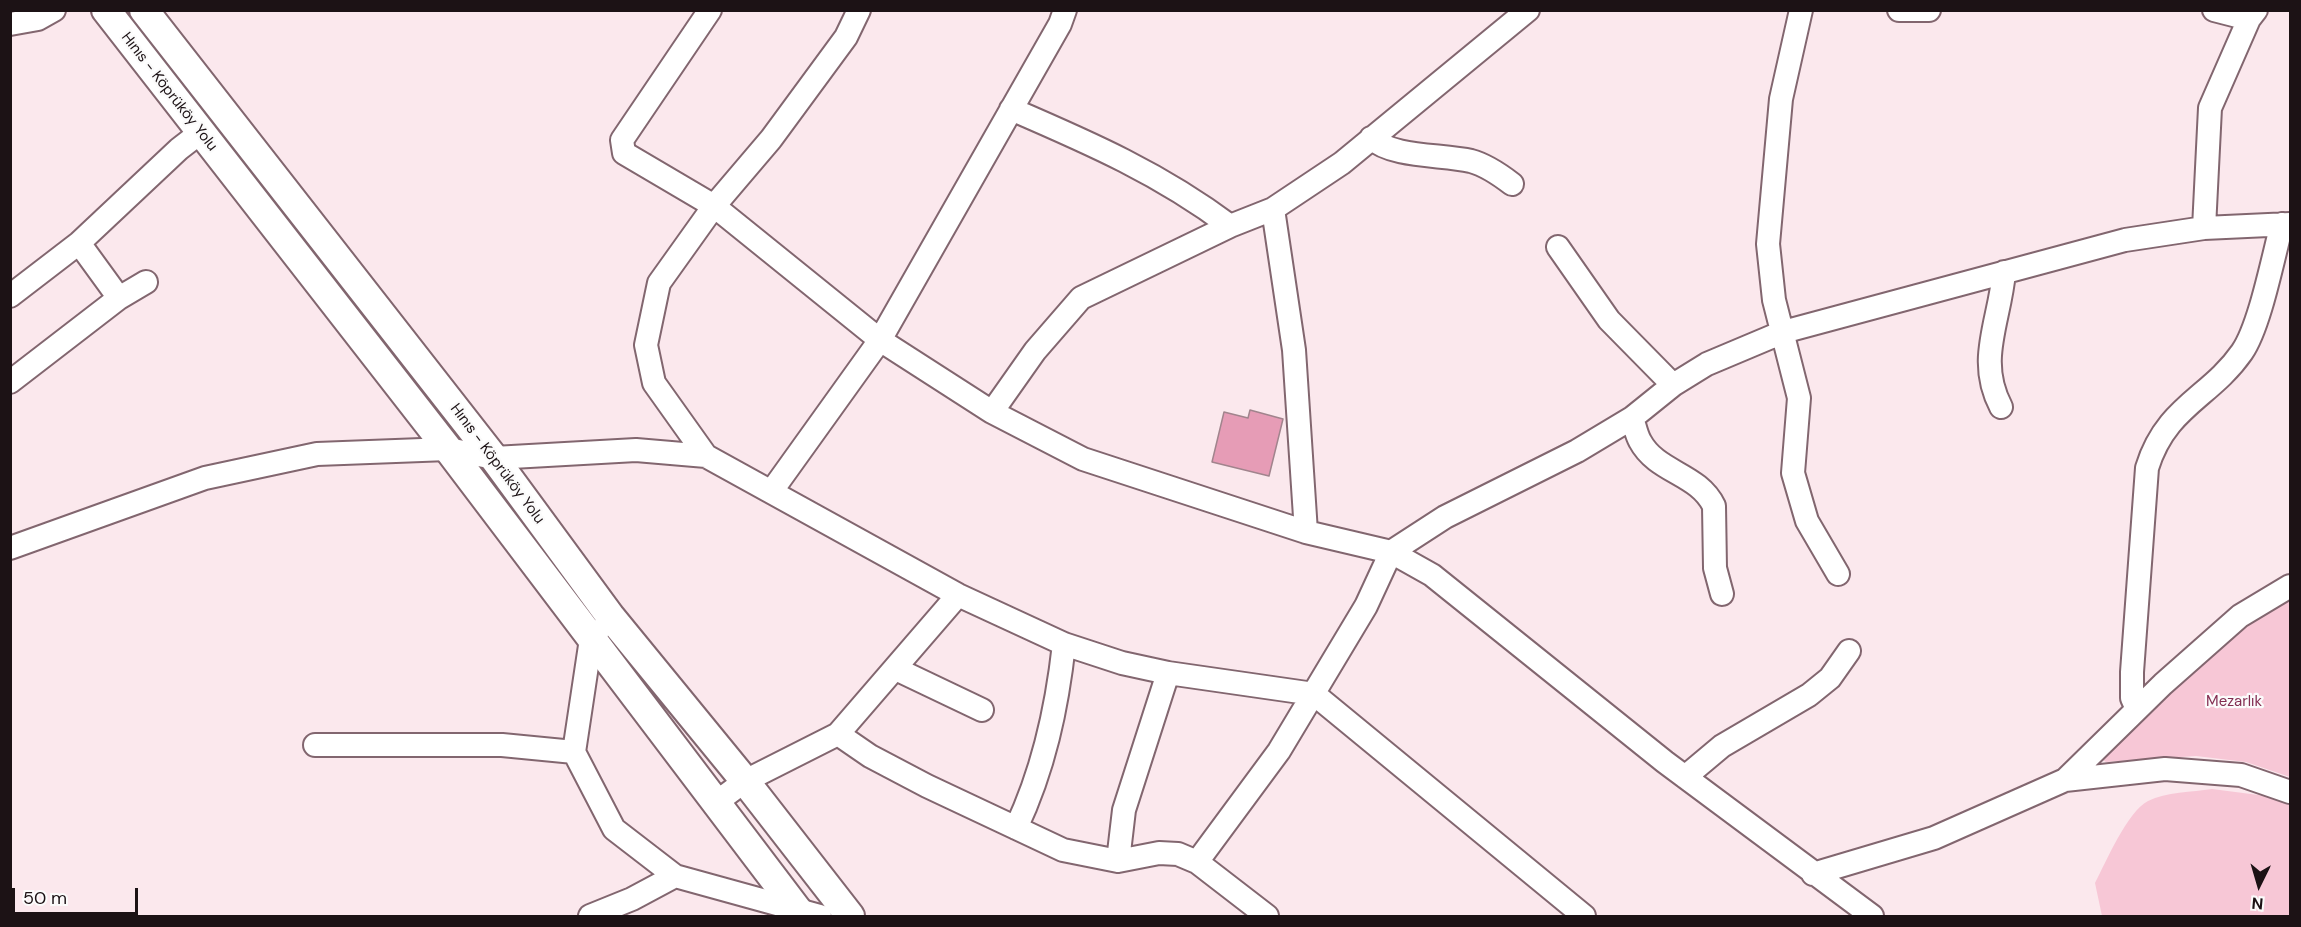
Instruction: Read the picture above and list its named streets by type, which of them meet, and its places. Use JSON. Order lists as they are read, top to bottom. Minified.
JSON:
{"streets":{"main road":["Hınıs - Köprüköy Yolu"]},"parks":["Mezarlık"],"scale_bar":"50 m","north":"bottom"}
